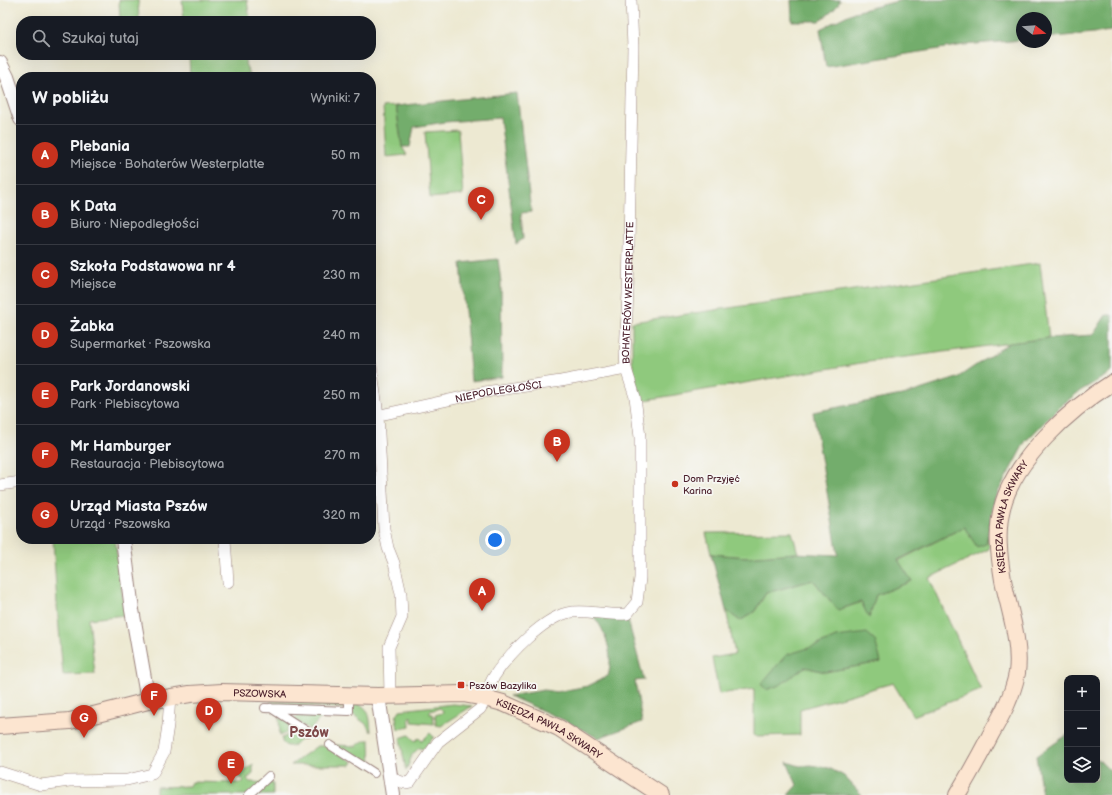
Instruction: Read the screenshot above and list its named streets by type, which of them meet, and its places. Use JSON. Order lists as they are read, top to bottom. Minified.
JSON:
{"streets":{"main road":["KSIĘDZA PAWŁA SKWARY","PSZOWSKA"],"street":["BOHATERÓW WESTERPLATTE","NIEPODLEGŁOŚCI"]},"crossings":[["BOHATERÓW WESTERPLATTE","NIEPODLEGŁOŚCI"],["BOHATERÓW WESTERPLATTE","KSIĘDZA PAWŁA SKWARY"],["KSIĘDZA PAWŁA SKWARY","PSZOWSKA"]],"districts":["Pszów"],"places":{"other":["Dom Przyjęć Karina"],"transit":["Pszów Bazylika"]},"north":"right","page":{"search":"Szukaj tutaj","heading":["W pobliżu","Wyniki: 7"],"list":[{"mark":"A","name":"Plebania","note":"Miejsce · Bohaterów Westerplatte","value":"50 m"},{"mark":"B","name":"K Data","note":"Biuro · Niepodległości","value":"70 m"},{"mark":"C","name":"Szkoła Podstawowa nr 4","note":"Miejsce","value":"230 m"},{"mark":"D","name":"Żabka","note":"Supermarket · Pszowska","value":"240 m"},{"mark":"E","name":"Park Jordanowski","note":"Park · Plebiscytowa","value":"250 m"},{"mark":"F","name":"Mr Hamburger","note":"Restauracja · Plebiscytowa","value":"270 m"},{"mark":"G","name":"Urząd Miasta Pszów","note":"Urząd · Pszowska","value":"320 m"}],"pins":["C","B","A","F","D","G","E"],"map_buttons":["+","−"]}}
